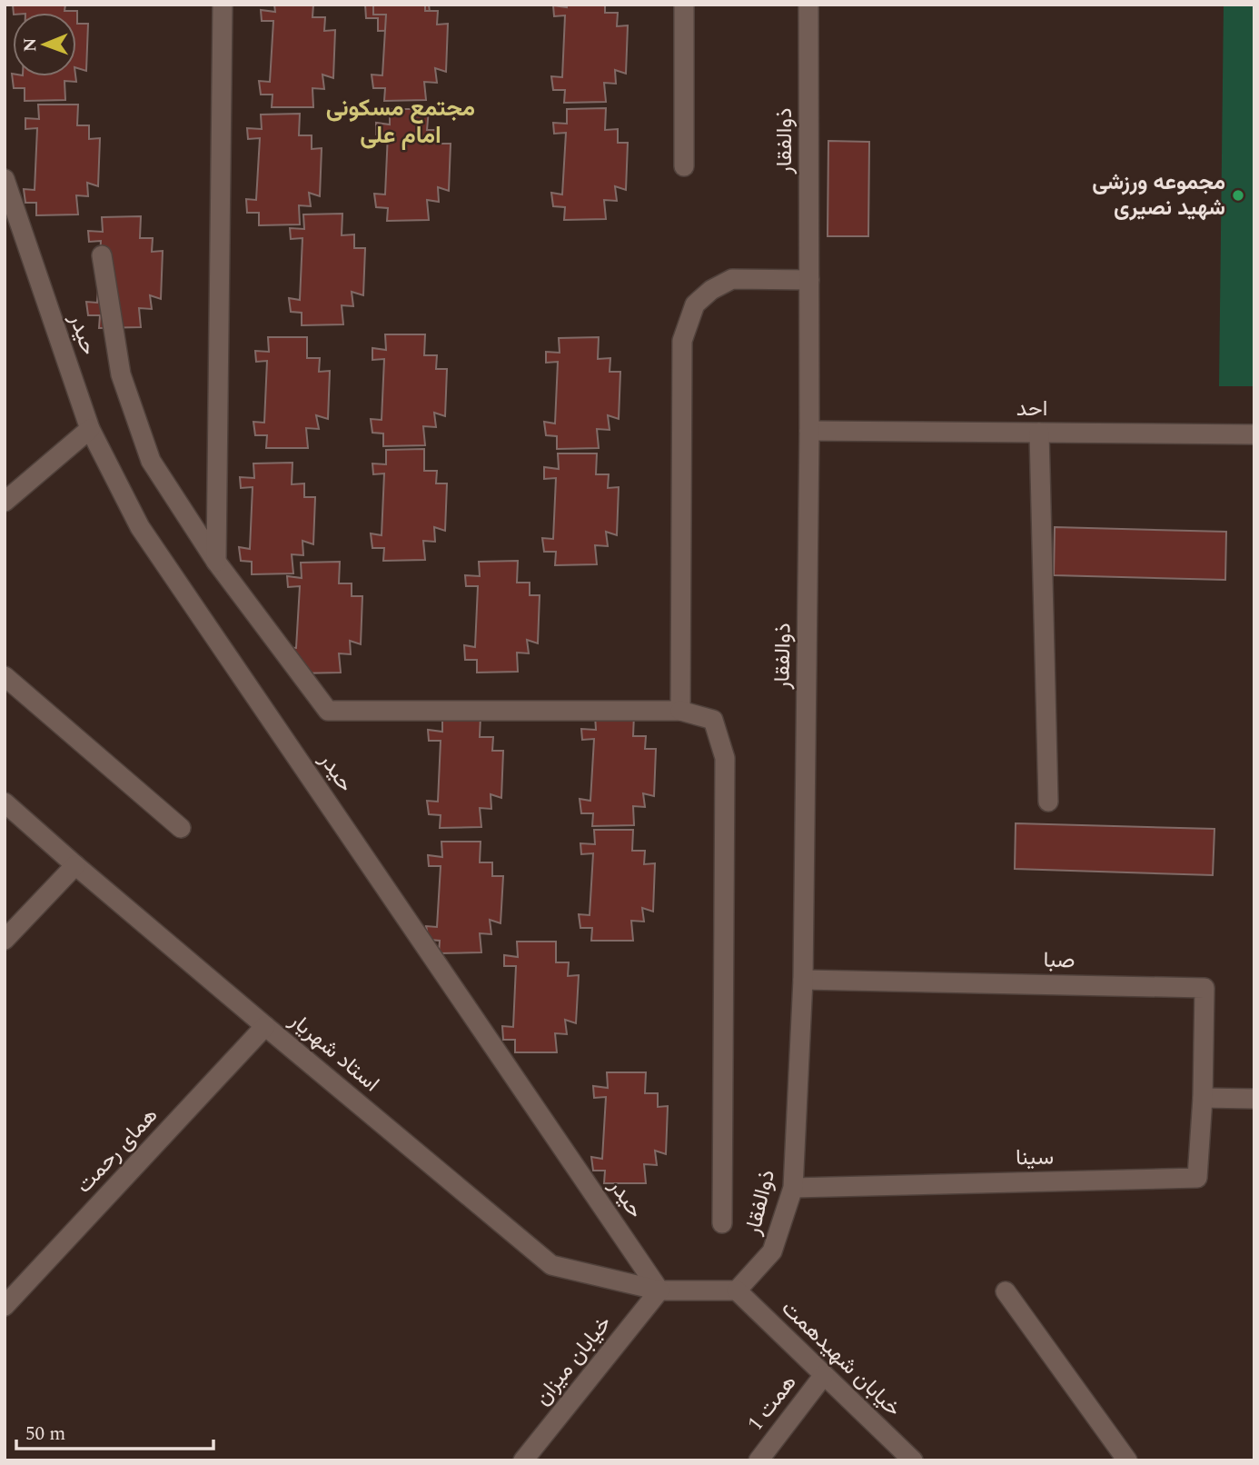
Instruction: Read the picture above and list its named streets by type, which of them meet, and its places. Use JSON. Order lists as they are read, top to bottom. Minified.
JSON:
{"streets":{"street":["ذوالفقار","حیدر","احد","صبا","استاد شهریار","همای رحمت","سینا","خیابان شهیدهمت","خیابان میزان","همت 1"]},"crossings":[["ذوالفقار","احد"],["ذوالفقار","صبا"],["ذوالفقار","سینا"],["ذوالفقار","خیابان شهیدهمت"],["حیدر","استاد شهریار"],["حیدر","خیابان میزان"],["صبا","سینا"],["استاد شهریار","همای رحمت"],["استاد شهریار","خیابان میزان"],["خیابان شهیدهمت","همت 1"]],"districts":["مجتمع مسکونی امام علی"],"places":["مجموعه ورزشی شهید نصیری"],"scale_bar":"50 m","north":"left"}
